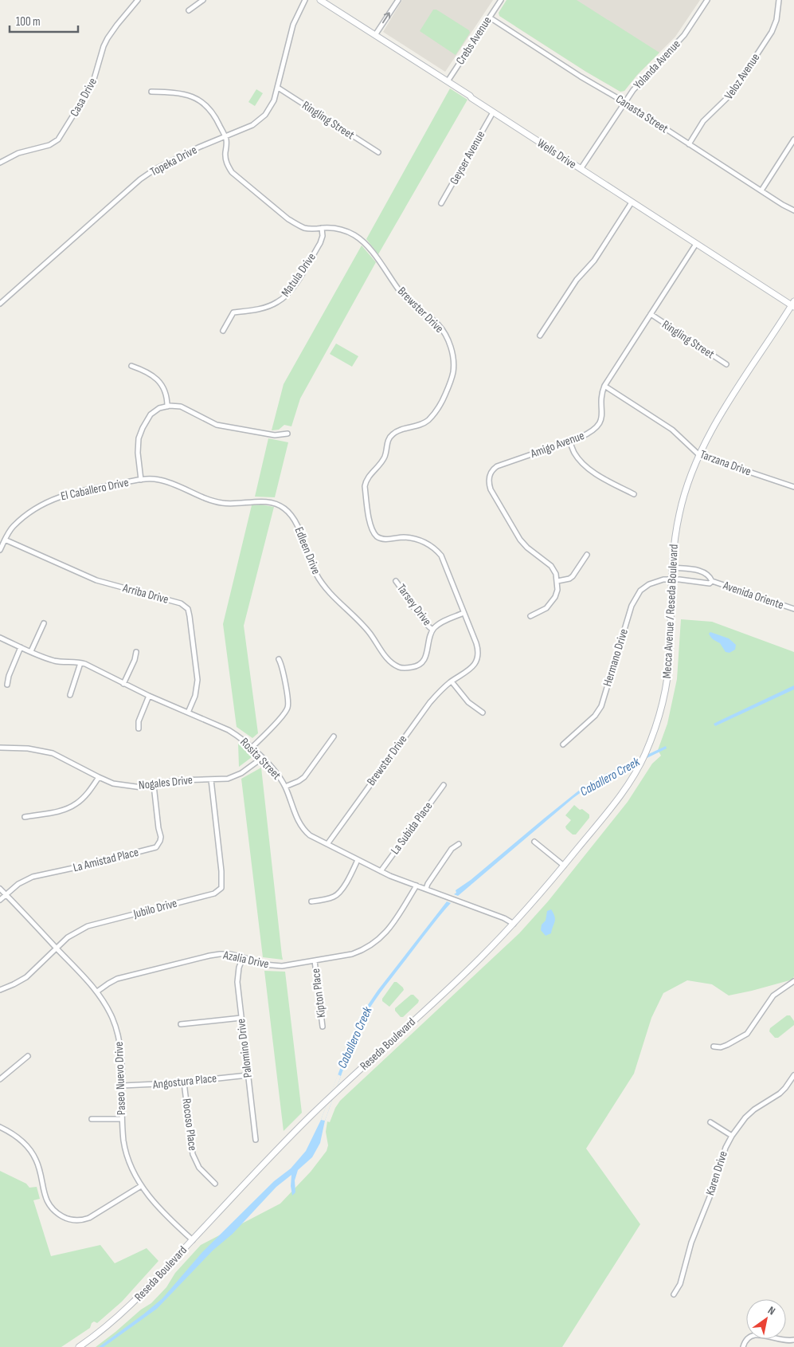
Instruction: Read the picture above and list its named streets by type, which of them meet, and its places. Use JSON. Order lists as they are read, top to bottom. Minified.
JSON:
{"streets":{"main road":["Wells Drive","Mecca Avenue / Reseda Boulevard","Reseda Boulevard"],"street":["Crebs Avenue","Yolanda Avenue","Veloz Avenue","Casa Drive","Canasta Street","Ringling Street","Geyser Avenue","Topeka Drive","Matula Drive","Brewster Drive","Amigo Avenue","Tarzana Drive","El Caballero Drive","Edleen Drive","Arriba Drive","Avenida Oriente","Tarsey Drive","Hermano Drive","Rosita Street","Nogales Drive","La Subida Place","La Amistad Place","Jubilo Drive","Azalia Drive","Kipton Place","Palomino Drive","Paseo Nuevo Drive","Angostura Place","Rocoso Place","Karen Drive"]},"crossings":[["Crebs Avenue","Canasta Street"],["Crebs Avenue","Wells Drive"],["Yolanda Avenue","Canasta Street"],["Yolanda Avenue","Wells Drive"],["Veloz Avenue","Canasta Street"],["Ringling Street","Topeka Drive"],["Ringling Street","Amigo Avenue"],["Wells Drive","Geyser Avenue"],["Wells Drive","Amigo Avenue"],["Wells Drive","Mecca Avenue / Reseda Boulevard"],["Topeka Drive","Brewster Drive"],["Matula Drive","Brewster Drive"],["Brewster Drive","Rosita Street"],["Amigo Avenue","Tarzana Drive"],["Tarzana Drive","Mecca Avenue / Reseda Boulevard"],["El Caballero Drive","Edleen Drive"],["El Caballero Drive","Arriba Drive"],["Edleen Drive","Tarsey Drive"],["Arriba Drive","Rosita Street"],["Avenida Oriente","Mecca Avenue / Reseda Boulevard"],["Avenida Oriente","Hermano Drive"],["Mecca Avenue / Reseda Boulevard","Hermano Drive"],["Mecca Avenue / Reseda Boulevard","Reseda Boulevard"],["Rosita Street","Nogales Drive"],["Rosita Street","La Subida Place"],["Rosita Street","Azalia Drive"],["Rosita Street","Reseda Boulevard"],["Nogales Drive","La Amistad Place"],["Nogales Drive","Jubilo Drive"],["La Amistad Place","Paseo Nuevo Drive"],["Jubilo Drive","Paseo Nuevo Drive"],["Azalia Drive","Kipton Place"],["Azalia Drive","Palomino Drive"],["Azalia Drive","Paseo Nuevo Drive"],["Reseda Boulevard","Paseo Nuevo Drive"],["Palomino Drive","Angostura Place"],["Paseo Nuevo Drive","Angostura Place"],["Angostura Place","Rocoso Place"]],"water":["Caballero Creek"],"scale_bar":"100 m","north":"top right"}
